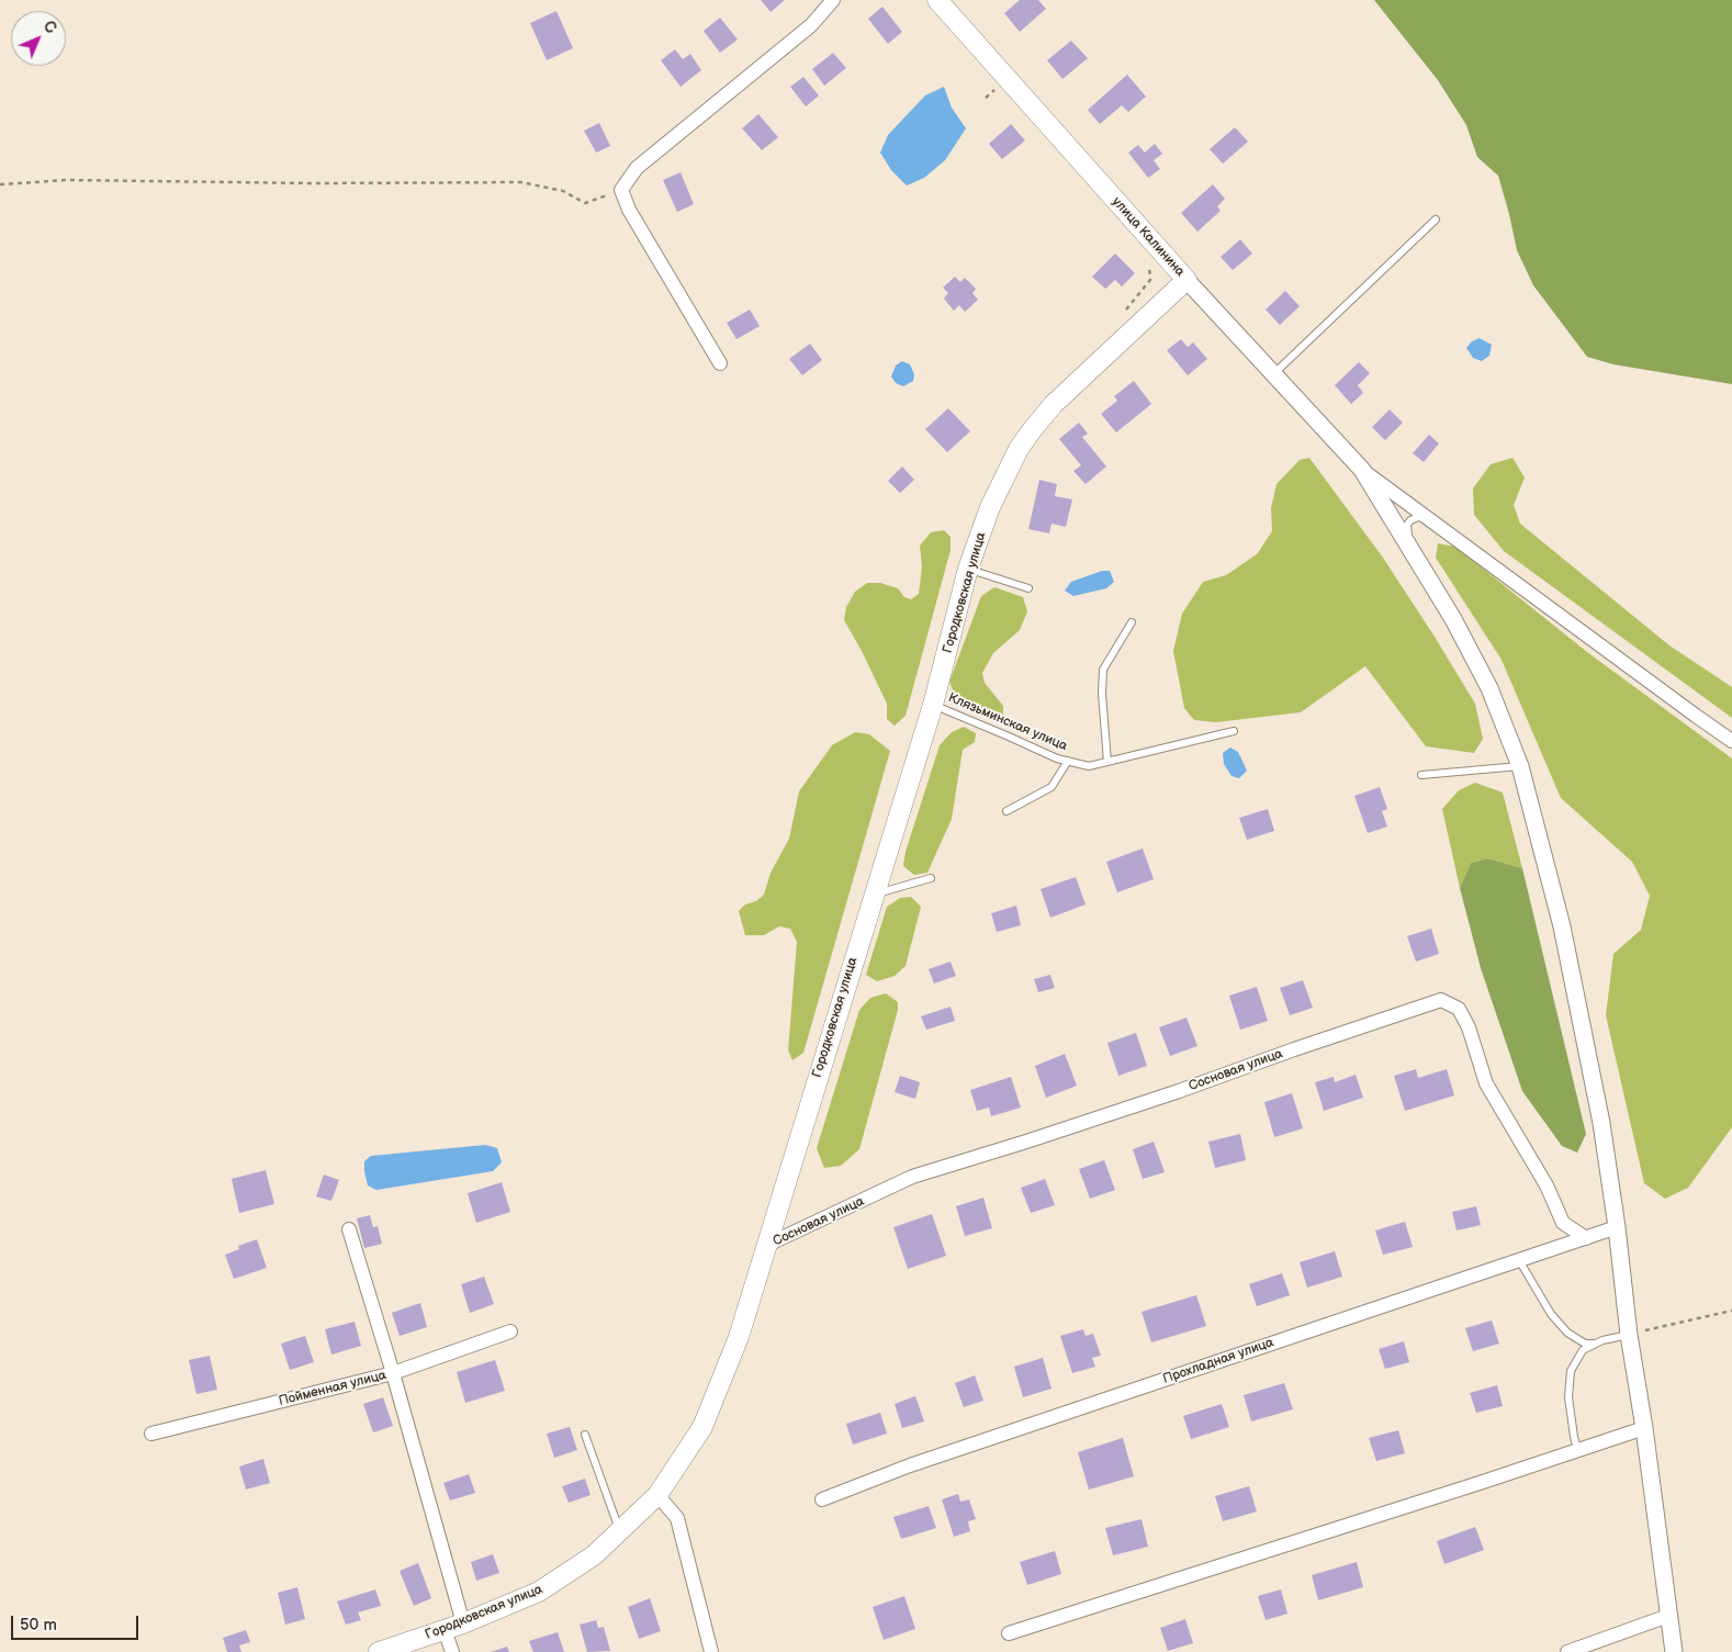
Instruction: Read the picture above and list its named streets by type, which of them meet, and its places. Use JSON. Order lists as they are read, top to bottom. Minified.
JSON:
{"streets":{"main road":["улица Калинина","Городковская улица"],"street":["Сосновая улица","Прохладная улица","Пойменная улица"],"lane":["Клязьминская улица"]},"crossings":[["улица Калинина","Городковская улица"],["улица Калинина","Прохладная улица"],["Городковская улица","Клязьминская улица"],["Городковская улица","Сосновая улица"],["Сосновая улица","Прохладная улица"]],"scale_bar":"50 m","north":"top right"}
